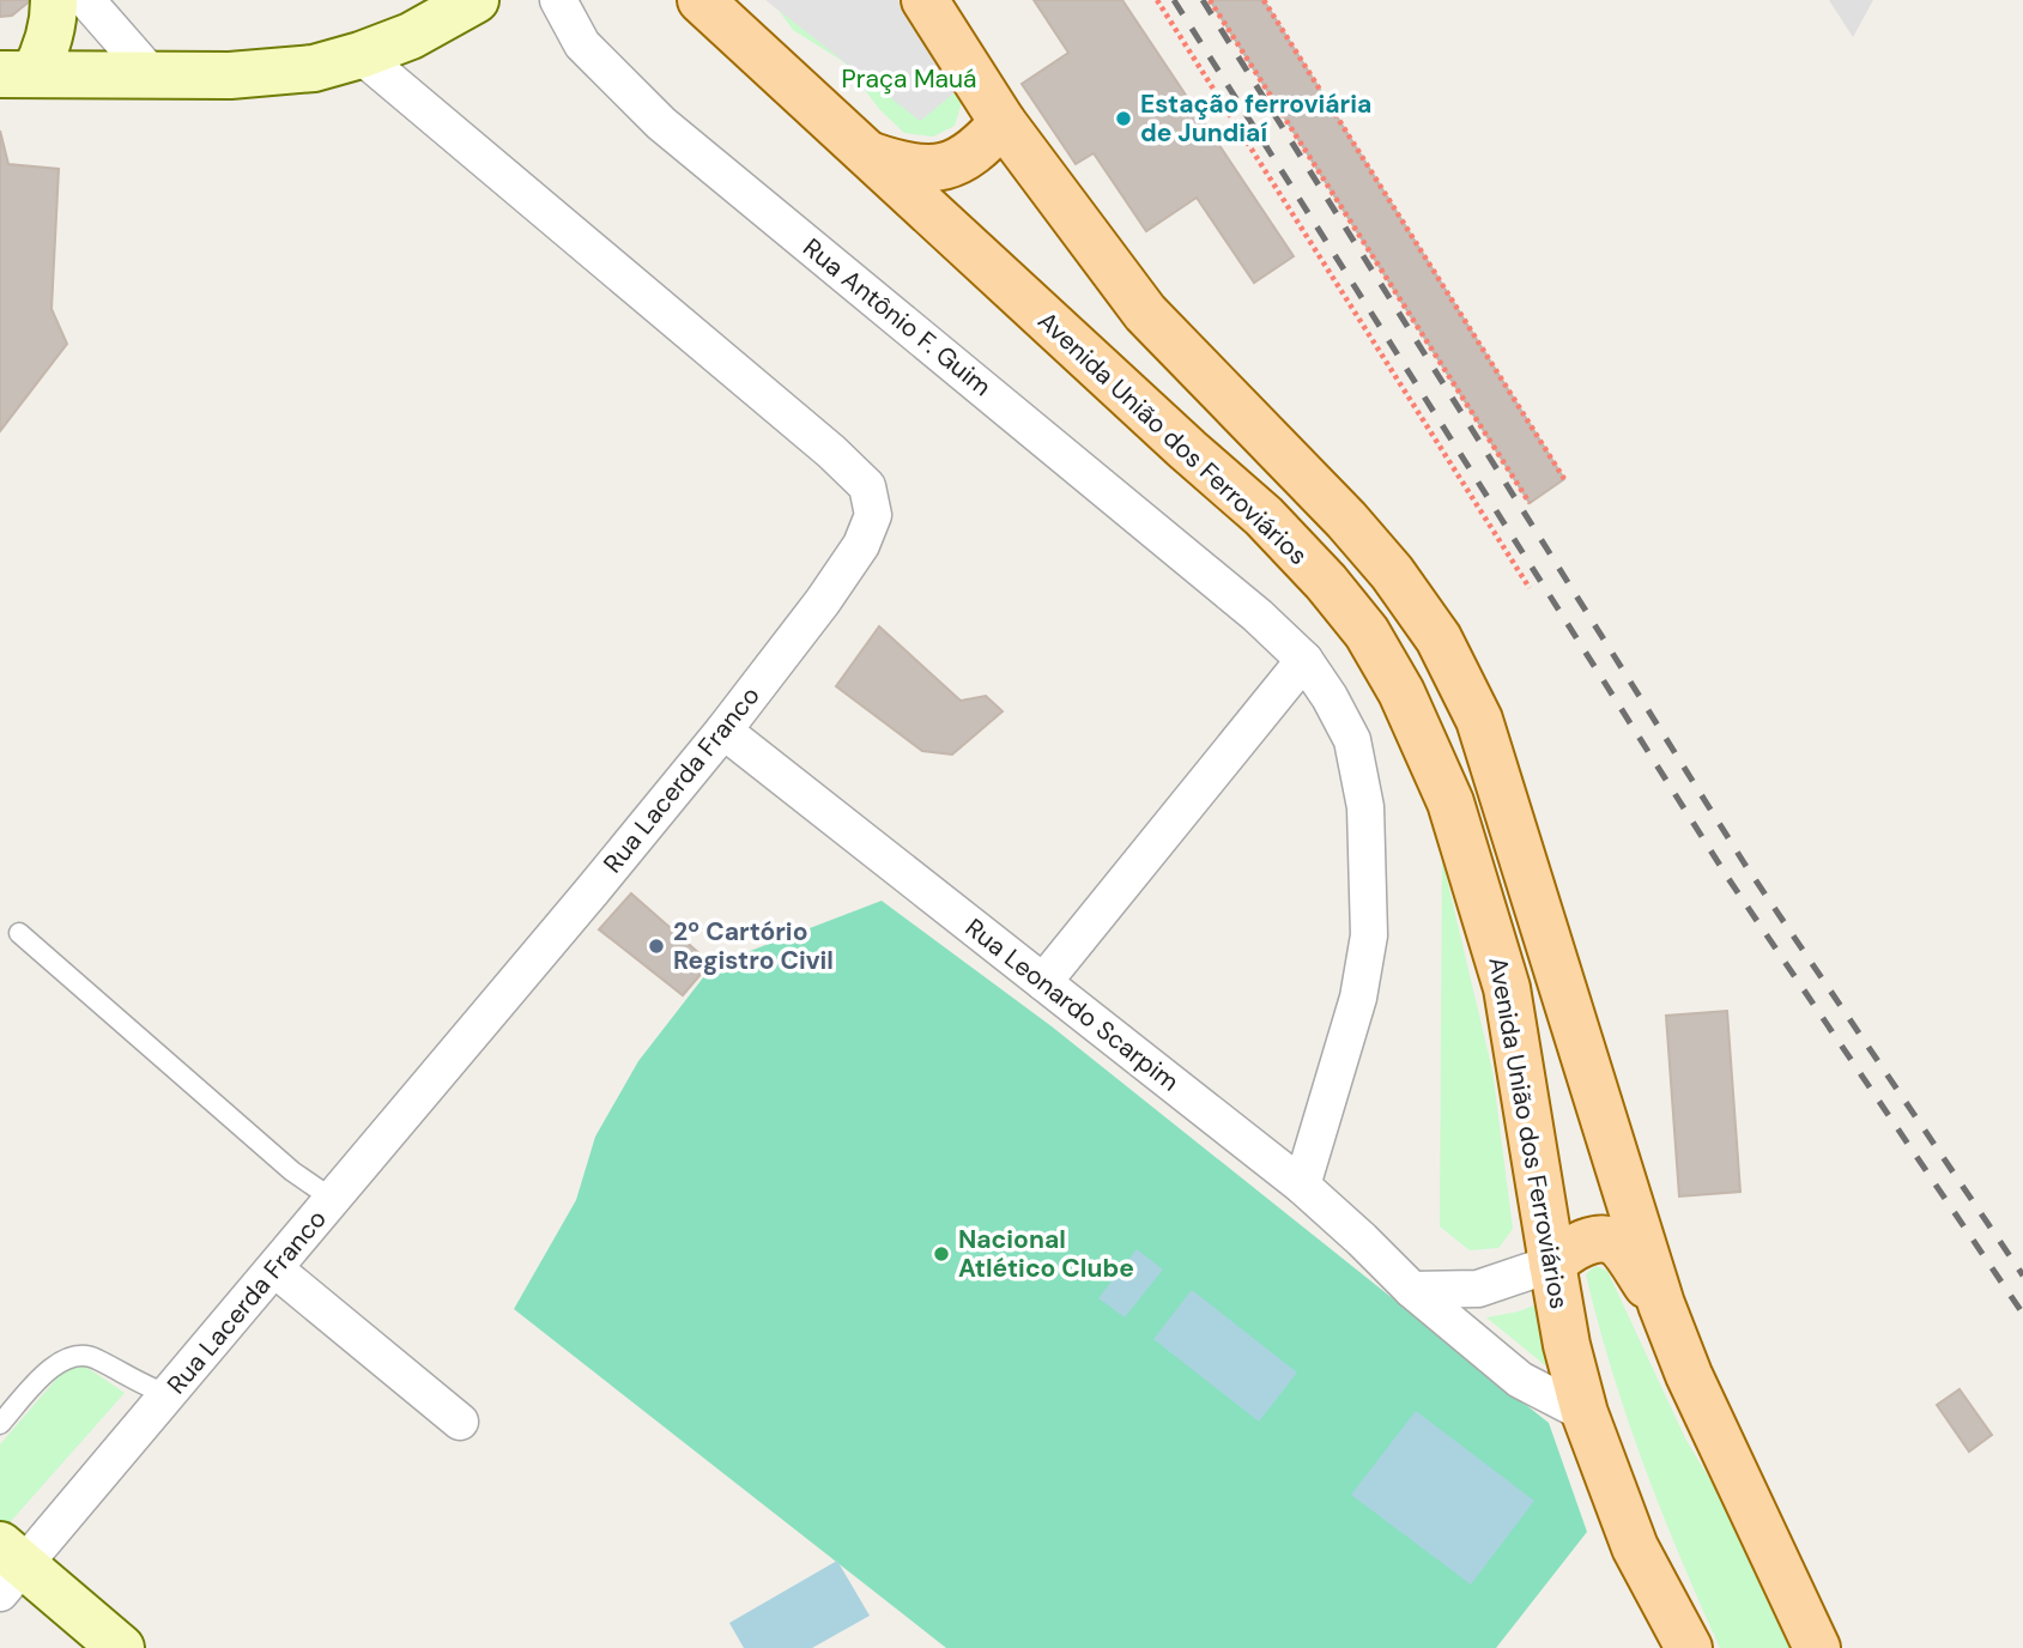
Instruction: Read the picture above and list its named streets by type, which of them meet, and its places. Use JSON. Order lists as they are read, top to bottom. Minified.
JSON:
{"streets":{"main road":["Avenida União dos Ferroviários"],"street":["Rua Antônio F. Guim","Rua Lacerda Franco","Rua Leonardo Scarpim"]},"crossings":[["Rua Antônio F. Guim","Rua Leonardo Scarpim"],["Avenida União dos Ferroviários","Rua Leonardo Scarpim"],["Rua Lacerda Franco","Rua Leonardo Scarpim"]],"parks":["Praça Mauá"],"places":["Estação ferroviária de Jundiaí","2º Cartório Registro Civil","Nacional Atlético Clube"]}
